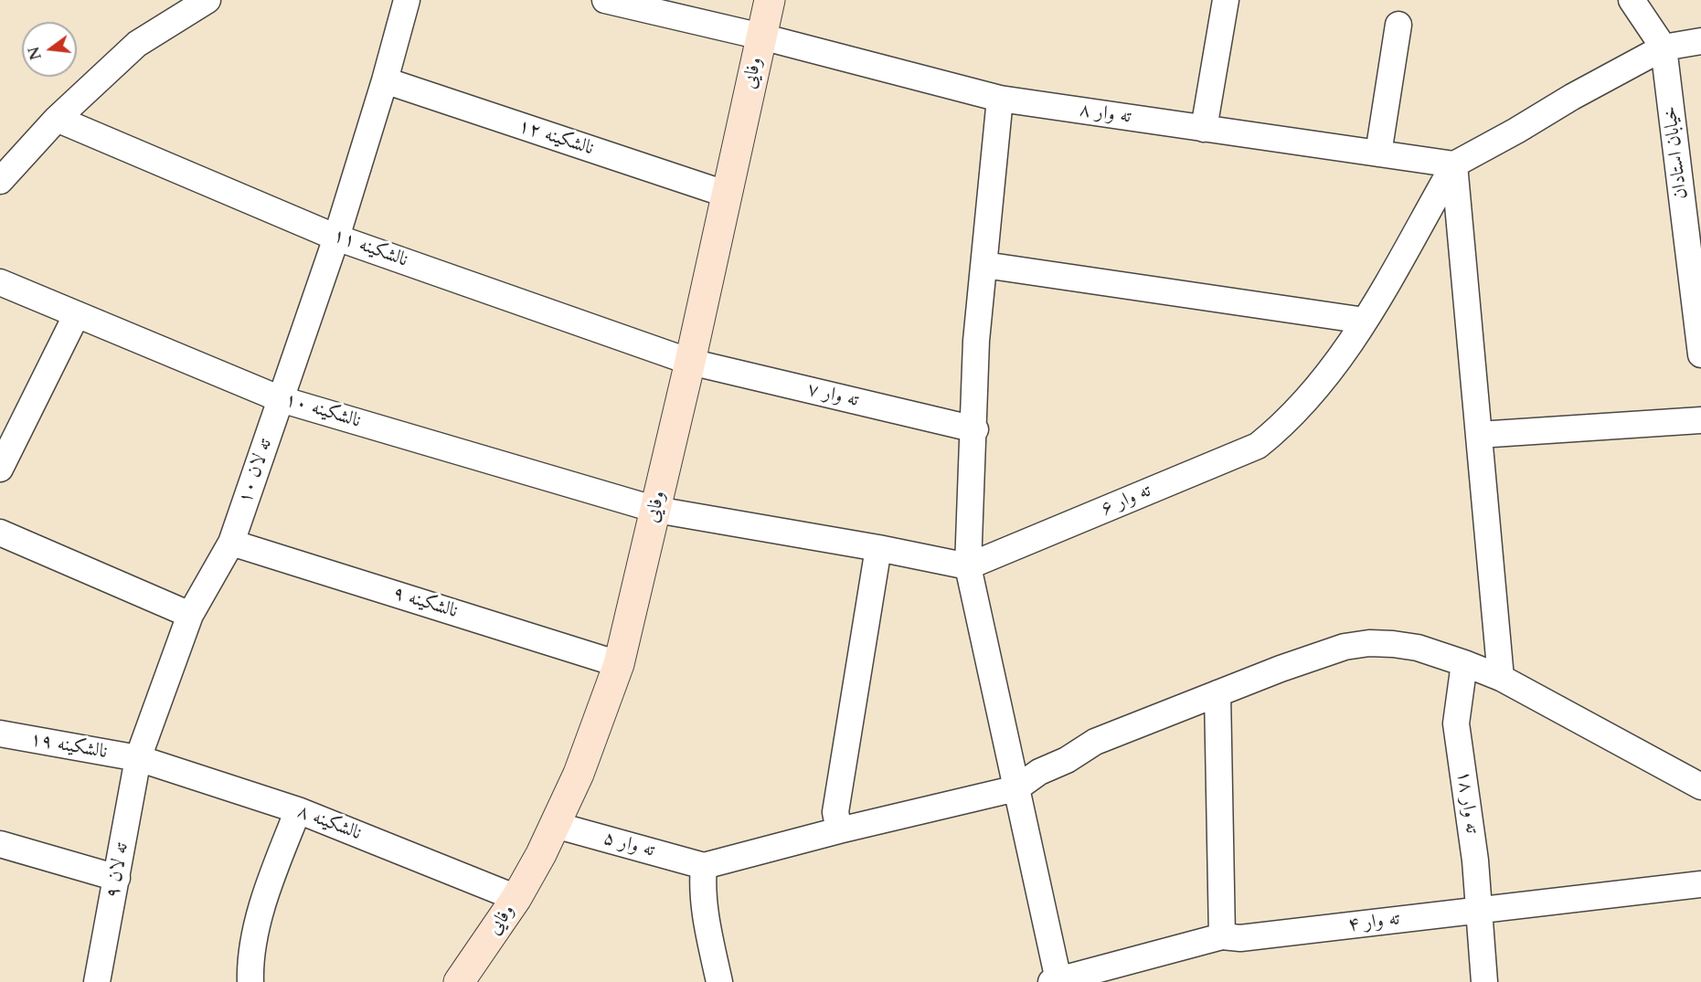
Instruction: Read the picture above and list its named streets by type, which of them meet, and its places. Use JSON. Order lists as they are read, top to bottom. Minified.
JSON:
{"streets":{"street":["وفایی","ته وار ۸","نالشکینه ۱۲","خیابان استادان","نالشکینه ۱۱","ته وار ۷","نالشکینه ۱۰","ته لان ۱۰","ته وار ۶","نالشکینه ۹","نالشکینه ۱۹","ته وار ۱۸","نالشکینه ۸","ته وار ۵","ته لان ۹","ته وار ۴"]},"crossings":[["وفایی","ته وار ۸"],["وفایی","نالشکینه ۱۲"],["وفایی","نالشکینه ۱۱"],["وفایی","ته وار ۷"],["وفایی","نالشکینه ۱۰"],["وفایی","نالشکینه ۹"],["وفایی","نالشکینه ۸"],["وفایی","ته وار ۵"],["ته وار ۸","ته وار ۶"],["نالشکینه ۱۲","ته لان ۱۰"],["نالشکینه ۱۱","ته وار ۷"],["نالشکینه ۱۱","ته لان ۱۰"],["نالشکینه ۱۰","ته لان ۱۰"],["ته لان ۱۰","نالشکینه ۹"],["ته لان ۱۰","ته لان ۹"],["نالشکینه ۱۹","نالشکینه ۸"],["نالشکینه ۱۹","ته لان ۹"],["ته وار ۱۸","ته وار ۴"],["نالشکینه ۸","ته لان ۹"]],"north":"left"}
